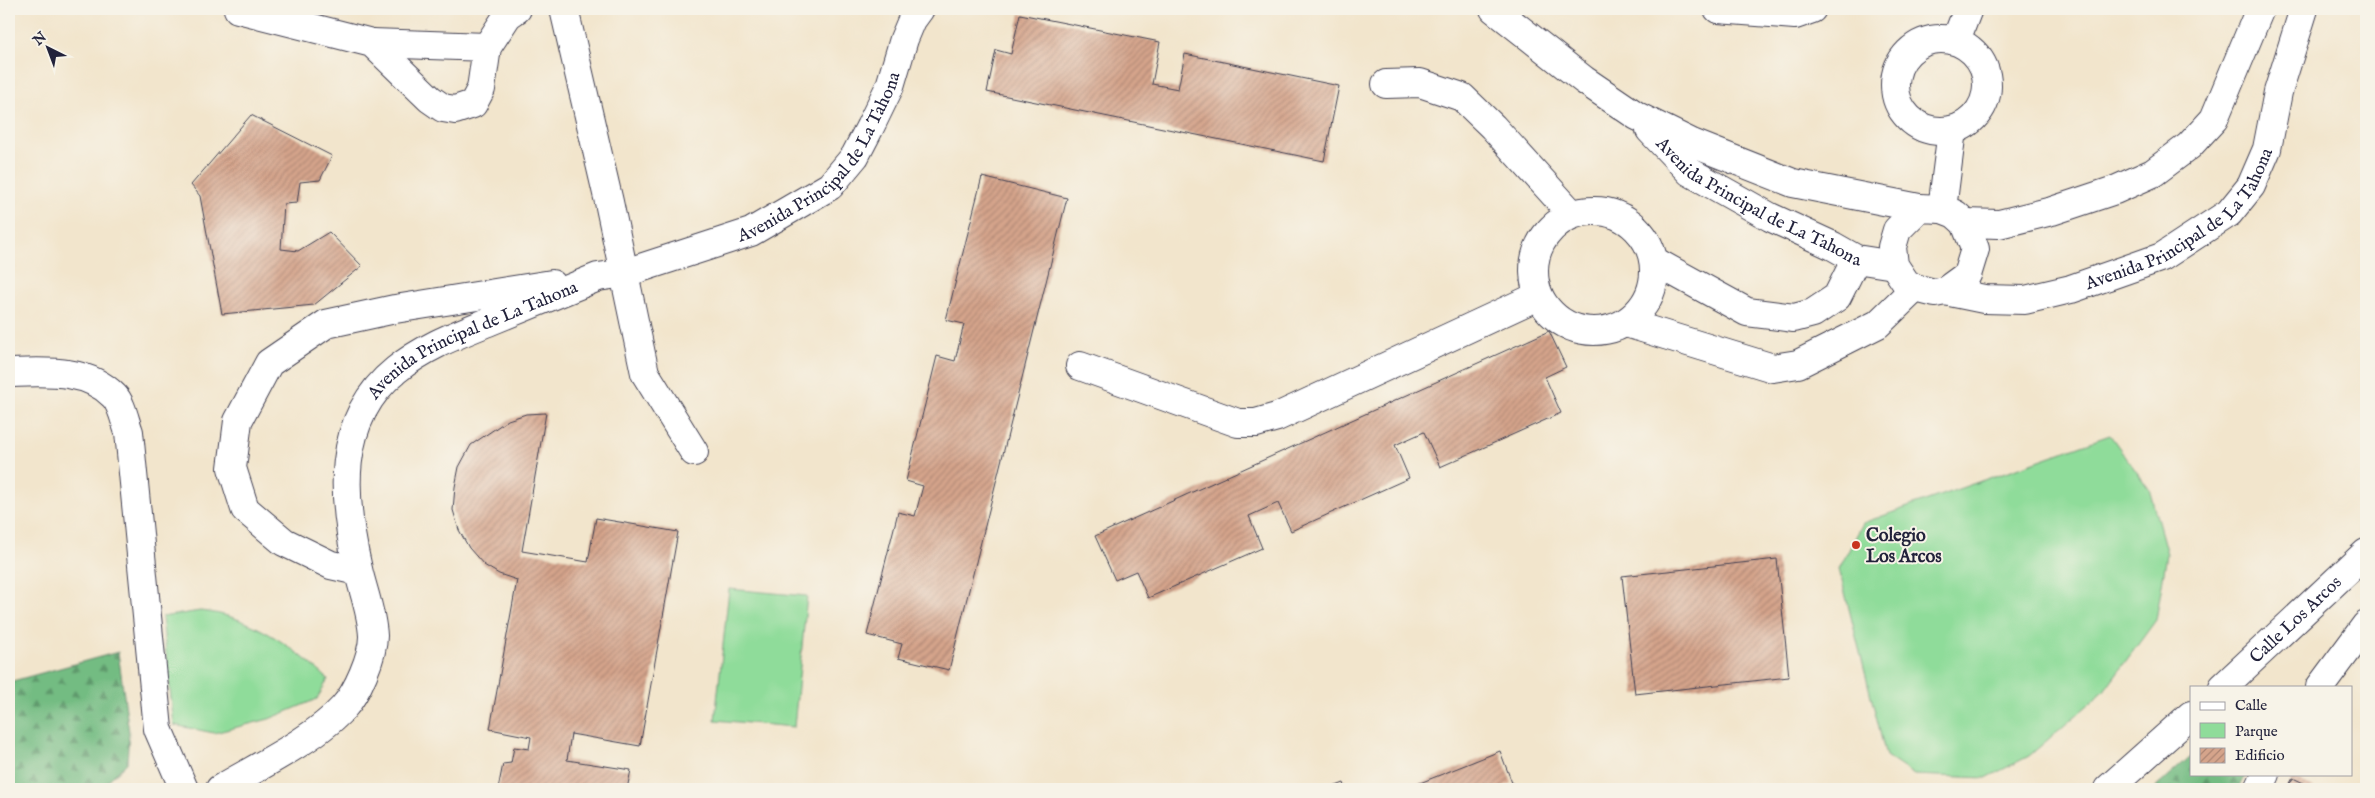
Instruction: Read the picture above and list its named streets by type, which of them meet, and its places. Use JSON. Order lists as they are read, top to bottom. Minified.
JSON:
{"streets":{"street":["Avenida Principal de La Tahona","Calle Los Arcos"]},"places":["Colegio Los Arcos"],"legend":["Calle","Parque","Edificio"],"north":"top left"}
